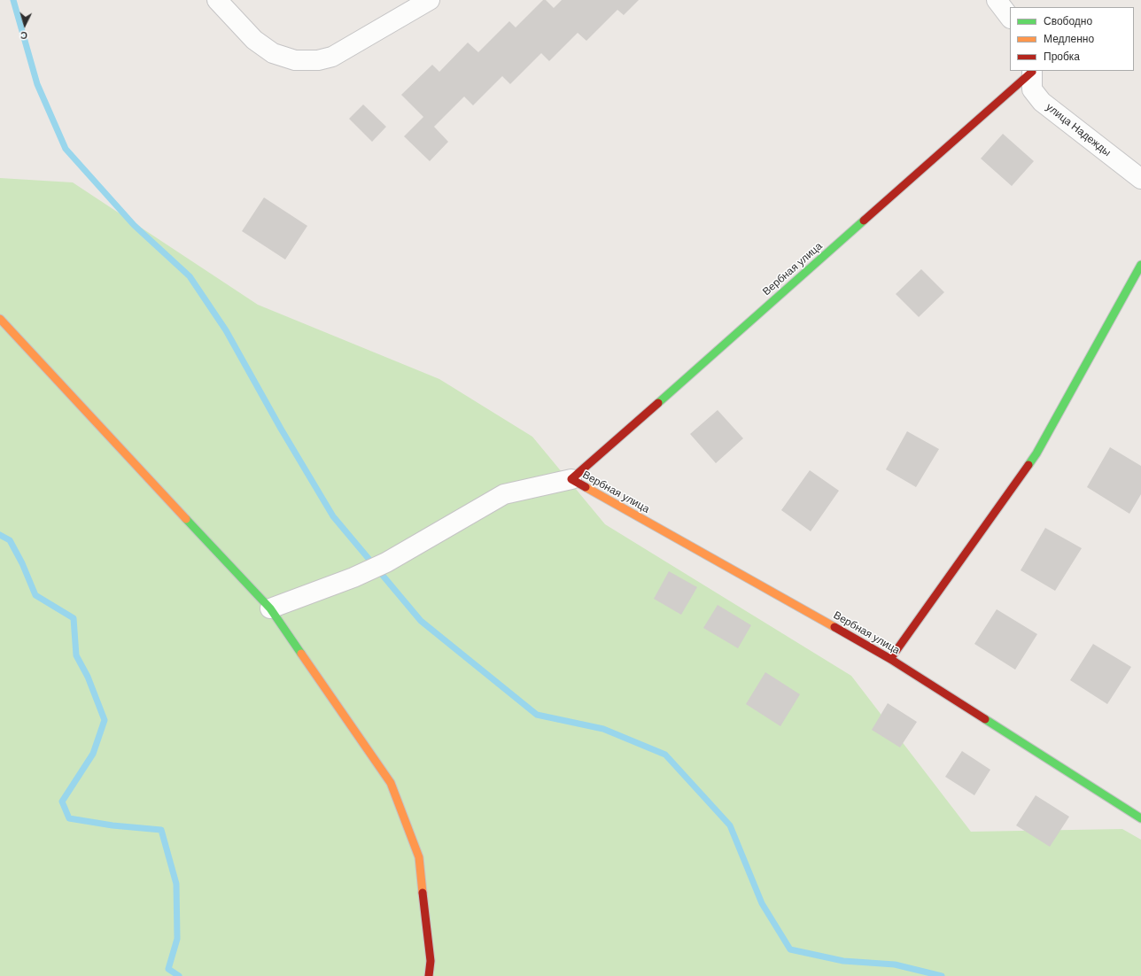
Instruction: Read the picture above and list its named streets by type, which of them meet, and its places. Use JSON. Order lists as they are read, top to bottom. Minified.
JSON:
{"streets":{"street":["улица Надежды","Вербная улица"]},"crossings":[["улица Надежды","Вербная улица"]],"legend":["Свободно","Медленно","Пробка"],"north":"bottom"}
